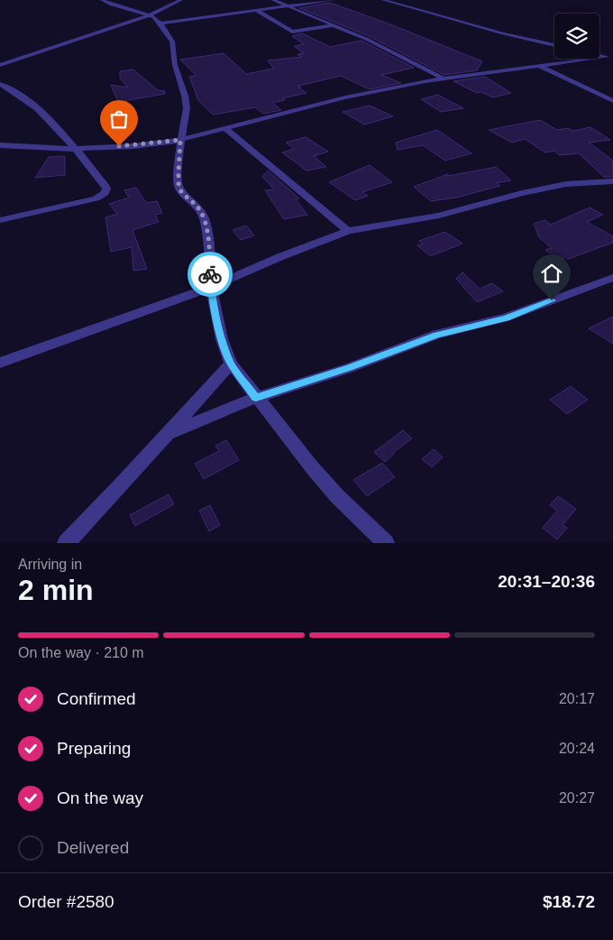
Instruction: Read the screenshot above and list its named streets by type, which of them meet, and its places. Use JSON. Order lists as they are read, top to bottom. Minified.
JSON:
{"page":{"heading":["2 min","Arriving in","20:31–20:36"],"panel":["Order #2580","$18.72"],"bar":"On the way · 210 m","list":[["Confirmed","20:17"],["Preparing","20:24"],["On the way","20:27"],"Delivered"]}}
